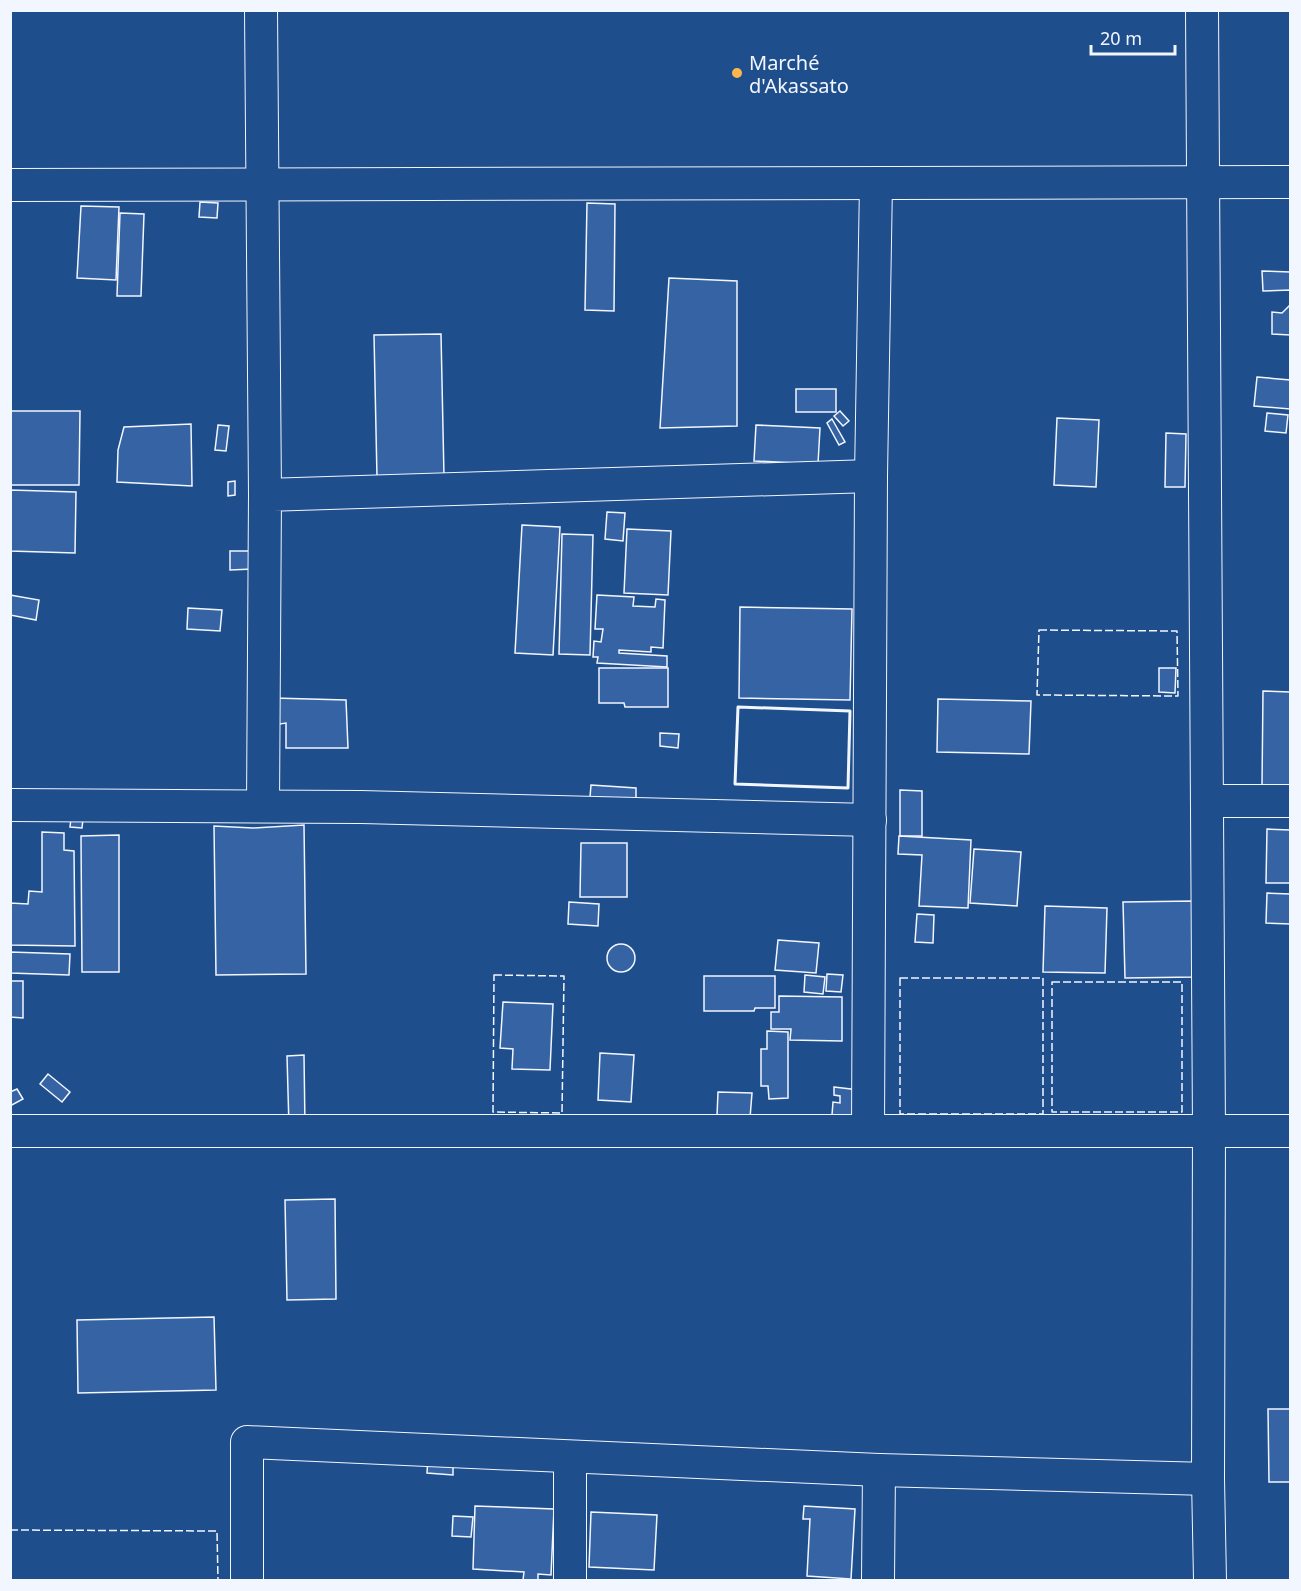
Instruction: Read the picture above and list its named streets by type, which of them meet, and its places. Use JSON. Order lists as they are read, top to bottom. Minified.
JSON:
{"places":["Marché d'Akassato"],"scale_bar":"20 m"}
